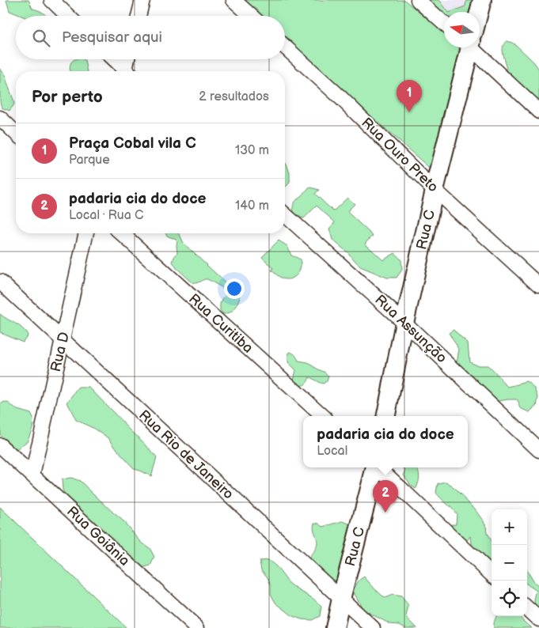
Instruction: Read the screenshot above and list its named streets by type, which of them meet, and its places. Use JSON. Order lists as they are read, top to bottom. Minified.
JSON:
{"streets":{"street":["Rua Ouro Preto","Rua C","Rua Curitiba","Rua Assunção","Rua D","Rua Rio de Janeiro","Rua Goiânia"]},"crossings":[["Rua Ouro Preto","Rua C"],["Rua C","Rua Assunção"],["Rua C","Rua Rio de Janeiro"],["Rua D","Rua Rio de Janeiro"],["Rua D","Rua Goiânia"]],"north":"left","page":{"search":"Pesquisar aqui","heading":["Por perto","2 resultados"],"pins":["1","2"],"list":[{"mark":"1","name":"Praça Cobal vila C","note":"Parque","value":"130 m"},{"mark":"2","name":"padaria cia do doce","note":"Local · Rua C","value":"140 m"}],"popup":["padaria cia do doce","Local"],"map_buttons":["+","−"]}}
